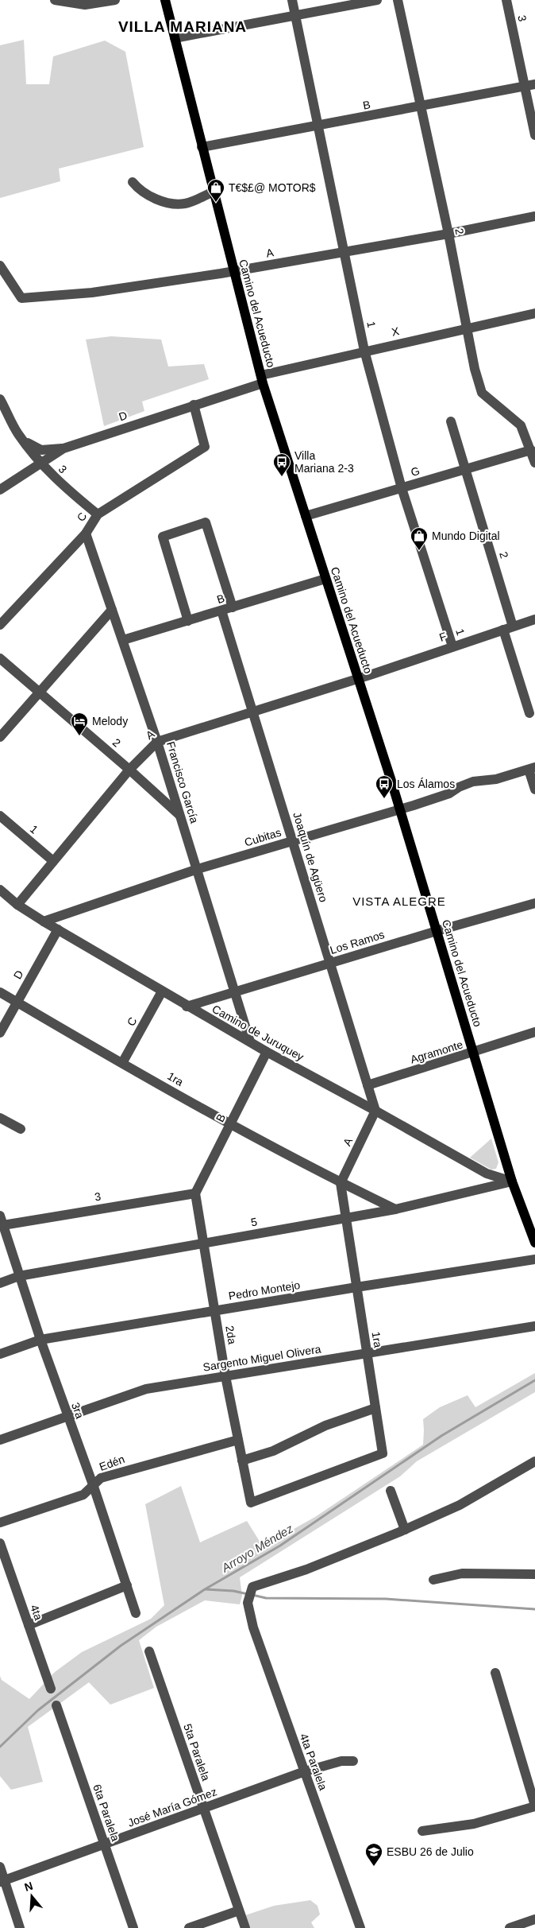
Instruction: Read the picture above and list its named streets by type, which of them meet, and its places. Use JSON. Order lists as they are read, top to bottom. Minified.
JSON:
{"streets":{"main road":["Camino del Acueducto"],"street":["3","B","2","A","1","X","D","G","C","F","Francisco García","Cubitas","Joaquín de Agüero","Los Ramos","Camino de Juruquey","Agramonte","1ra","5","Pedro Montejo","2da","Sargento Miguel Olivera","3ra","Edén","4ta","5ta Paralela","4ta Paralela","José María Gómez","6ta Paralela"]},"crossings":[["3","B"],["3","D"],["3","C"],["3","2da"],["3","3ra"],["B","2"],["B","Camino del Acueducto"],["B","1"],["B","Francisco García"],["B","Joaquín de Agüero"],["B","Camino de Juruquey"],["B","1ra"],["B","2da"],["2","A"],["2","X"],["2","G"],["2","F"],["2","Francisco García"],["A","Camino del Acueducto"],["A","1"],["A","F"],["A","Francisco García"],["A","Joaquín de Agüero"],["A","Camino de Juruquey"],["A","1ra"],["Camino del Acueducto","X"],["Camino del Acueducto","D"],["Camino del Acueducto","G"],["Camino del Acueducto","F"],["Camino del Acueducto","Cubitas"],["Camino del Acueducto","Los Ramos"],["Camino del Acueducto","Camino de Juruquey"],["Camino del Acueducto","Agramonte"],["Camino del Acueducto","5"],["1","X"],["1","G"],["1","F"],["X","D"],["D","C"],["D","Camino de Juruquey"],["D","1ra"],["C","Francisco García"],["C","Camino de Juruquey"],["C","1ra"],["Francisco García","Cubitas"],["Francisco García","Los Ramos"],["Francisco García","Camino de Juruquey"],["Cubitas","Joaquín de Agüero"],["Cubitas","Camino de Juruquey"],["Joaquín de Agüero","Los Ramos"],["Joaquín de Agüero","Camino de Juruquey"],["Joaquín de Agüero","Agramonte"],["Los Ramos","Camino de Juruquey"],["Camino de Juruquey","5"],["1ra","5"],["1ra","Pedro Montejo"],["1ra","2da"],["1ra","Sargento Miguel Olivera"],["5","2da"],["5","3ra"],["Pedro Montejo","2da"],["Pedro Montejo","3ra"],["2da","Sargento Miguel Olivera"],["2da","Edén"],["Sargento Miguel Olivera","3ra"],["3ra","Edén"],["5ta Paralela","José María Gómez"],["4ta Paralela","José María Gómez"],["José María Gómez","6ta Paralela"]],"districts":["VILLA MARIANA","VISTA ALEGRE"],"water":["Arroyo Méndez"],"places":{"shop":["T€$£@ MOTOR$","Mundo Digital"],"bus stop":["Villa Mariana 2-3","Los Álamos"],"hotel":["Melody"],"school or university":["ESBU 26 de Julio"]},"north":"top"}
